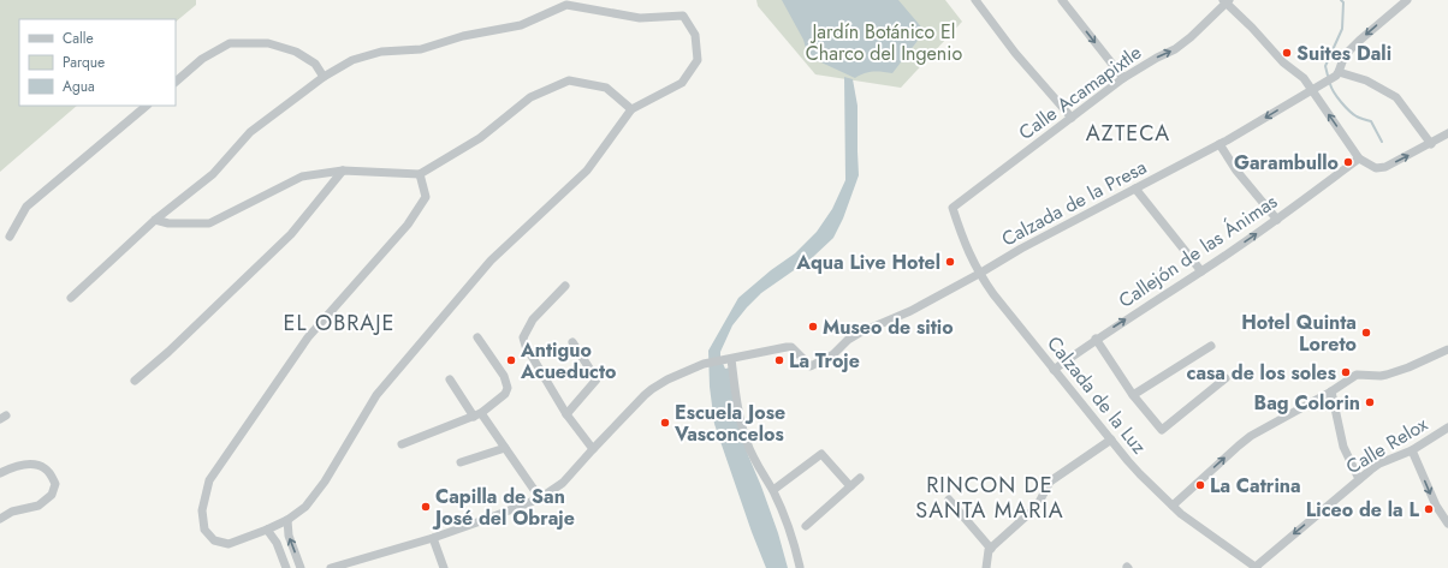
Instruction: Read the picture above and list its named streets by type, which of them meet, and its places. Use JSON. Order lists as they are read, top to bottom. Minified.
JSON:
{"streets":{"street":["Calle Acamapixtle","Calzada de la Presa","Callejón de las Ánimas","Calzada de la Luz","Calle Relox"]},"crossings":[["Calle Acamapixtle","Calzada de la Luz"],["Calzada de la Presa","Calzada de la Luz"],["Callejón de las Ánimas","Calzada de la Luz"],["Calzada de la Luz","Calle Relox"]],"one_way":["Calle Acamapixtle","Calle Relox"],"districts":["AZTECA","EL OBRAJE","RINCON DE SANTA MARIA"],"parks":["Jardín Botánico El Charco del Ingenio"],"places":["Suites Dali","Garambullo","Aqua Live Hotel","Museo de sitio","Hotel Quinta Loreto","Antiguo Acueducto","La Troje","casa de los soles","Bag Colorin","Escuela Jose Vasconcelos","La Catrina","Capilla de San José del Obraje","Liceo de la L"],"legend":["Calle","Parque","Agua"]}
